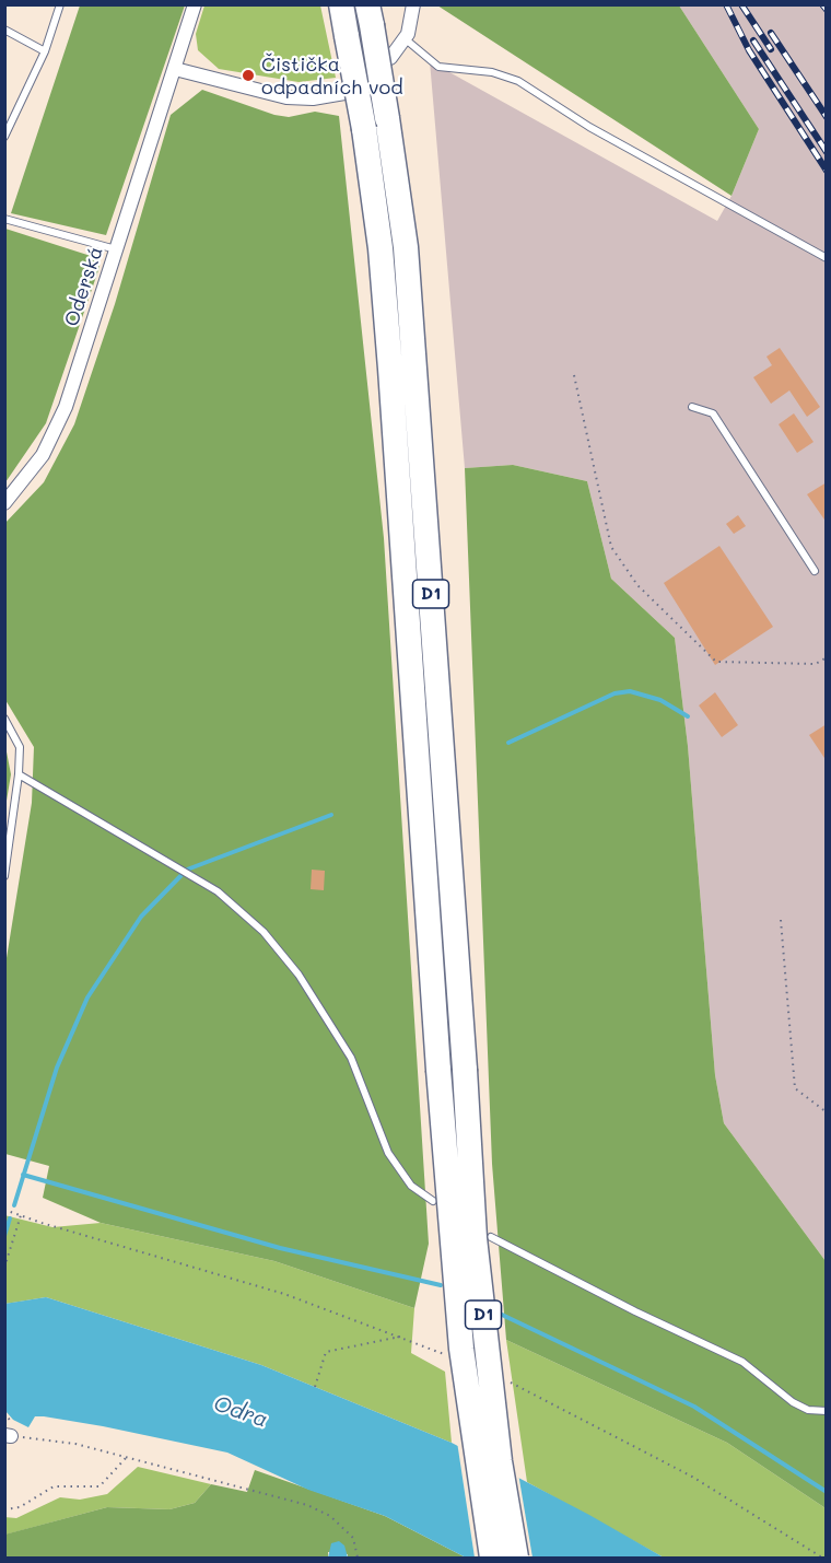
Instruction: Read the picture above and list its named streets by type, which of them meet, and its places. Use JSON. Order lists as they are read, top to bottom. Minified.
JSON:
{"streets":{"highway":["D1"],"street":["Oderská"]},"water":["Odra"],"places":["Čistička odpadních vod"]}
